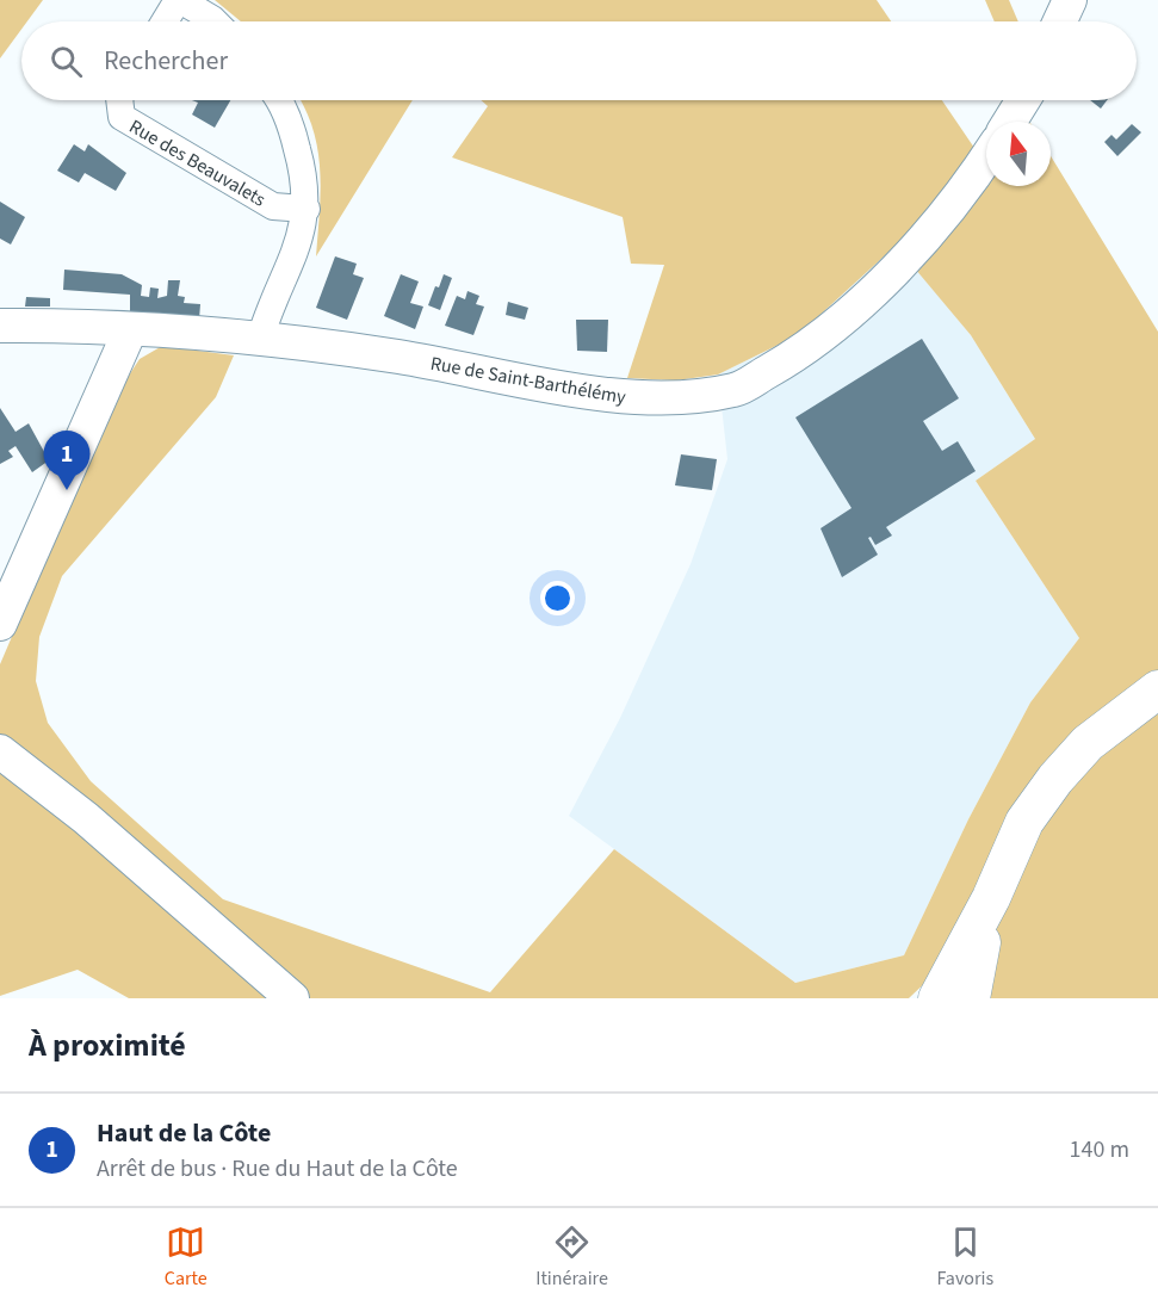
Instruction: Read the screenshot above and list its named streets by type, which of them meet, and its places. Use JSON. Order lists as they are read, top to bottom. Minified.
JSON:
{"streets":{"street":["Rue des Beauvalets","Rue de Saint-Barthélémy"]},"north":"top","page":{"search":"Rechercher","pins":"1","heading":"À proximité","list":[{"mark":"1","name":"Haut de la Côte","note":"Arrêt de bus · Rue du Haut de la Côte","value":"140 m"}],"nav":["Carte","Itinéraire","Favoris"]}}
